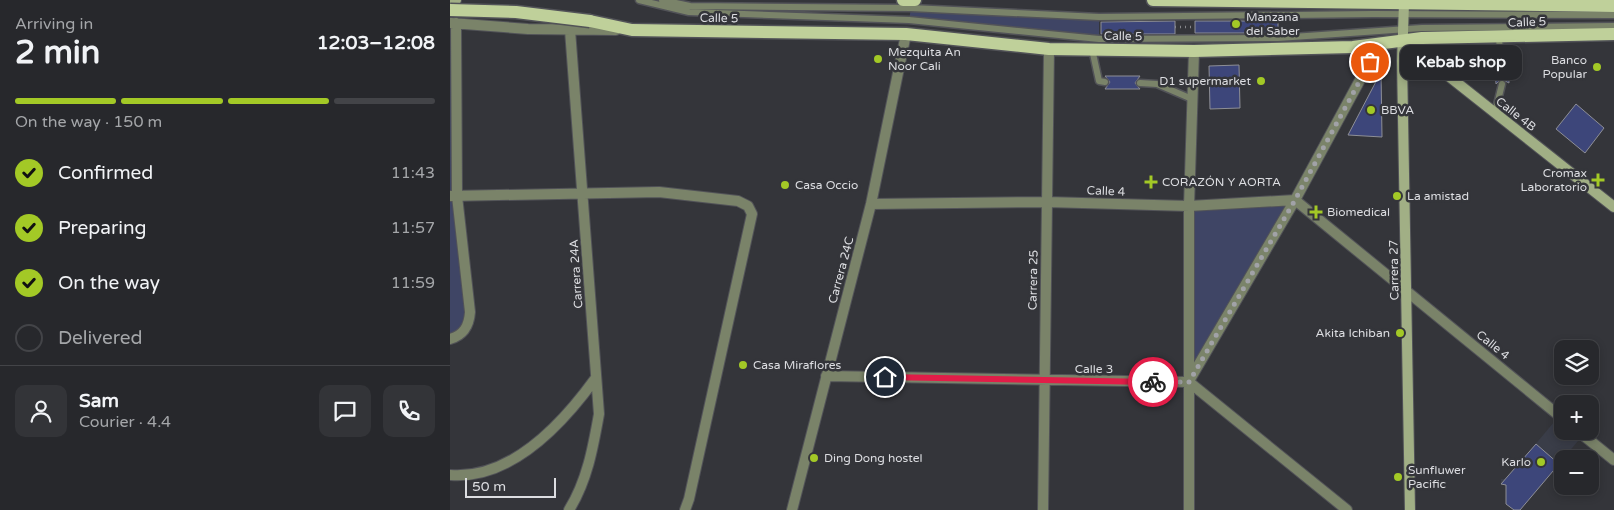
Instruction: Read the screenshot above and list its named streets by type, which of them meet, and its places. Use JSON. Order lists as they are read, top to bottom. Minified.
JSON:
{"streets":{"main road":["Calle 5"],"street":["Calle 4B","Calle 4","Carrera 24C","Carrera 27","Carrera 24A","Carrera 25","Calle 3"]},"crossings":[["Calle 5","Calle 4B"],["Calle 5","Carrera 24C"],["Calle 5","Carrera 27"],["Calle 5","Carrera 24A"],["Calle 5","Carrera 25"],["Calle 4B","Carrera 27"],["Calle 4","Carrera 24C"],["Calle 4","Carrera 27"],["Calle 4","Carrera 25"],["Carrera 24C","Calle 3"],["Carrera 25","Calle 3"]],"places":{"other":["Manzana del Saber","Mezquita An Noor Cali","Kebab shop","Banco Popular","D1 supermarket","BBVA","Casa Occio","La amistad","Akita Ichiban","Casa Miraflores","Ding Dong hostel","Karlo","Sunfluwer Pacific"],"health":["Cromax Laboratorio","CORAZÓN Y AORTA","Biomedical"]},"scale_bar":"50 m","page":{"heading":["2 min","Arriving in","12:03–12:08"],"panel":["Sam","Courier · 4.4"],"bubble":"Kebab shop","bar":"On the way · 150 m","list":[["Confirmed","11:43"],["Preparing","11:57"],["On the way","11:59"],"Delivered"],"map_buttons":["+","−"],"scale":"50 m"}}
